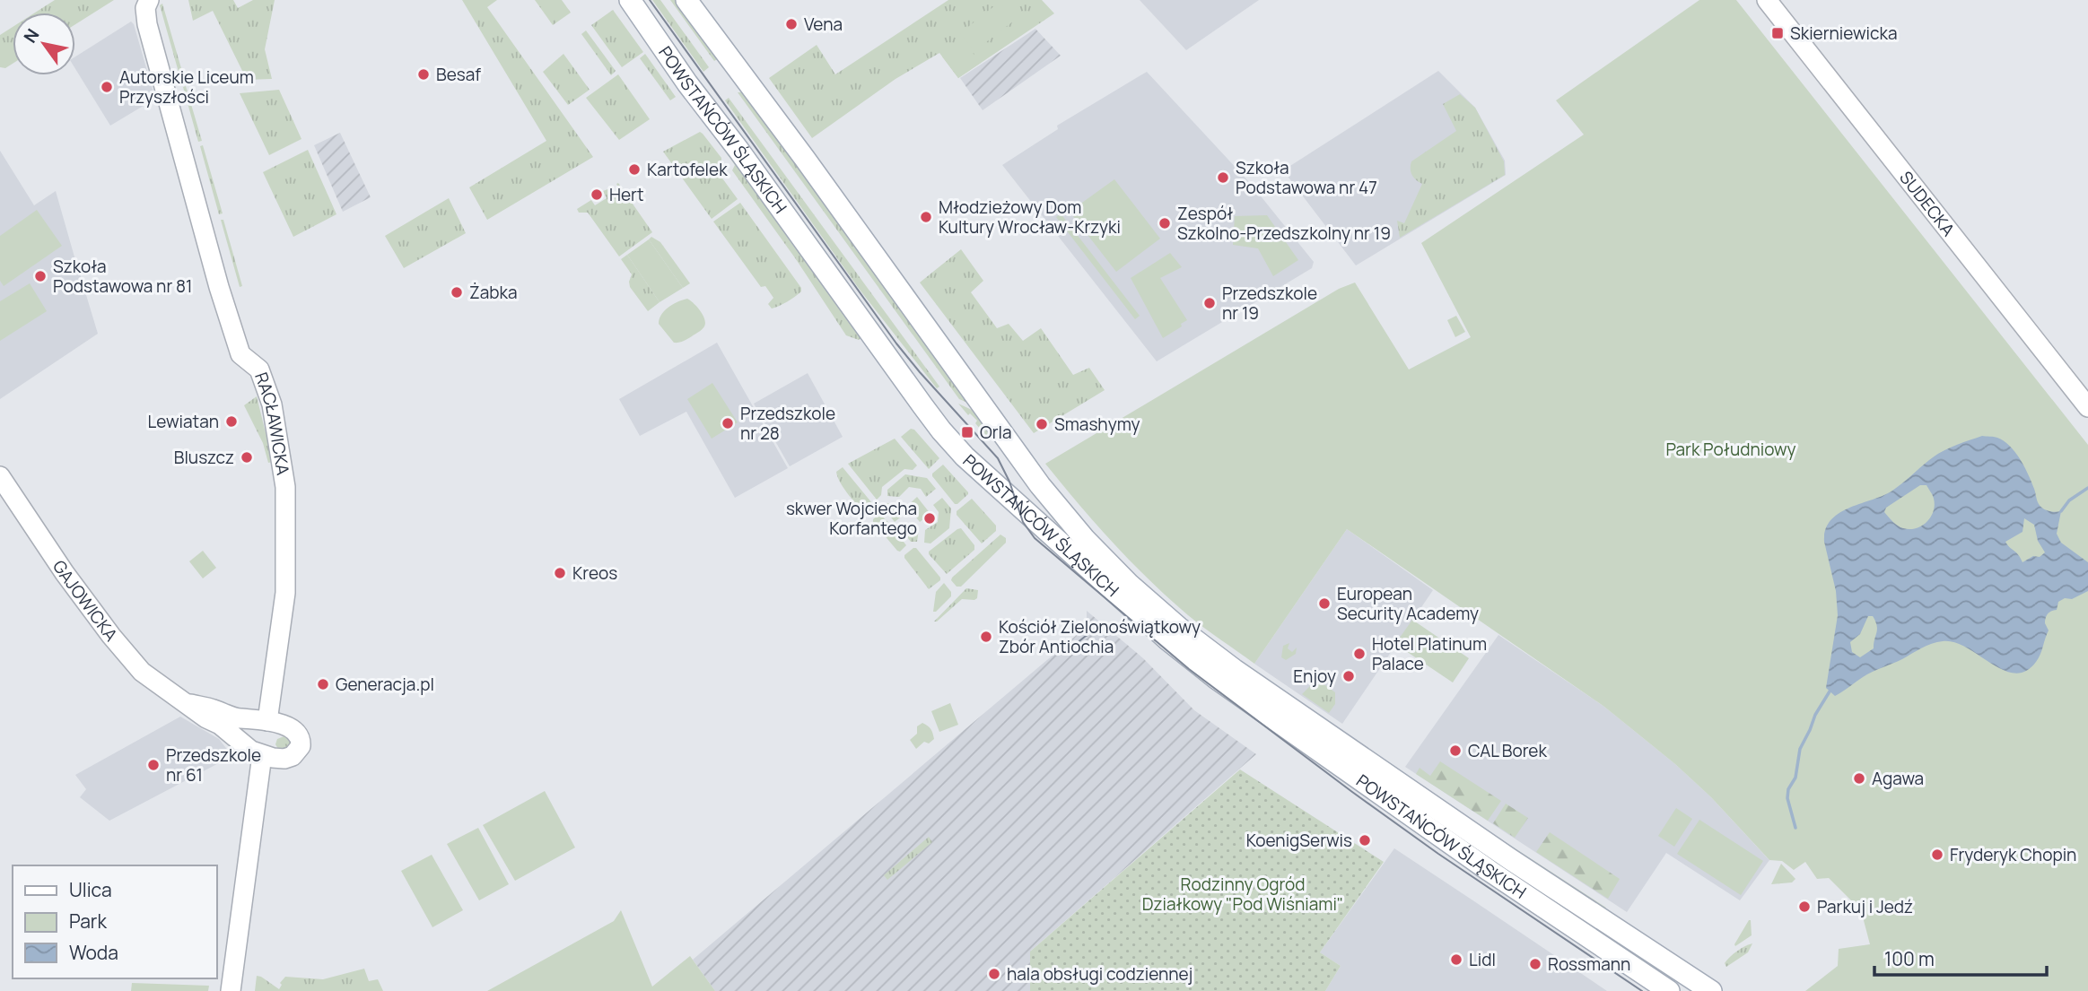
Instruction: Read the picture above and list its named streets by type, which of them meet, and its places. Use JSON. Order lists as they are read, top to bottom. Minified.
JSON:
{"streets":{"main road":["POWSTAŃCÓW ŚLĄSKICH"],"street":["SUDECKA","RACŁAWICKA","GAJOWICKA"]},"parks":["Park Południowy","Rodzinny Ogród Działkowy \"Pod Wiśniami\""],"places":{"other":["Vena","Besaf","Autorskie Liceum Przyszłości","Kartofelek","Szkoła Podstawowa nr 47","Hert","Młodzieżowy Dom Kultury Wrocław-Krzyki","Zespół Szkolno-Przedszkolny nr 19","Szkoła Podstawowa nr 81","Żabka","Przedszkole nr 19","Lewiatan","Przedszkole nr 28","Smashymy","Bluszcz","skwer Wojciecha Korfantego","Kreos","European Security Academy","Kościół Zielonoświątkowy Zbór Antiochia","Hotel Platinum Palace","Enjoy","Generacja.pl","CAL Borek","Przedszkole nr 61","Agawa","KoenigSerwis","Fryderyk Chopin","Parkuj i Jedź","Lidl","Rossmann","hala obsługi codziennej"],"transit":["Skierniewicka","Orla"]},"legend":["Ulica","Park","Woda"],"scale_bar":"100 m","north":"top left"}
